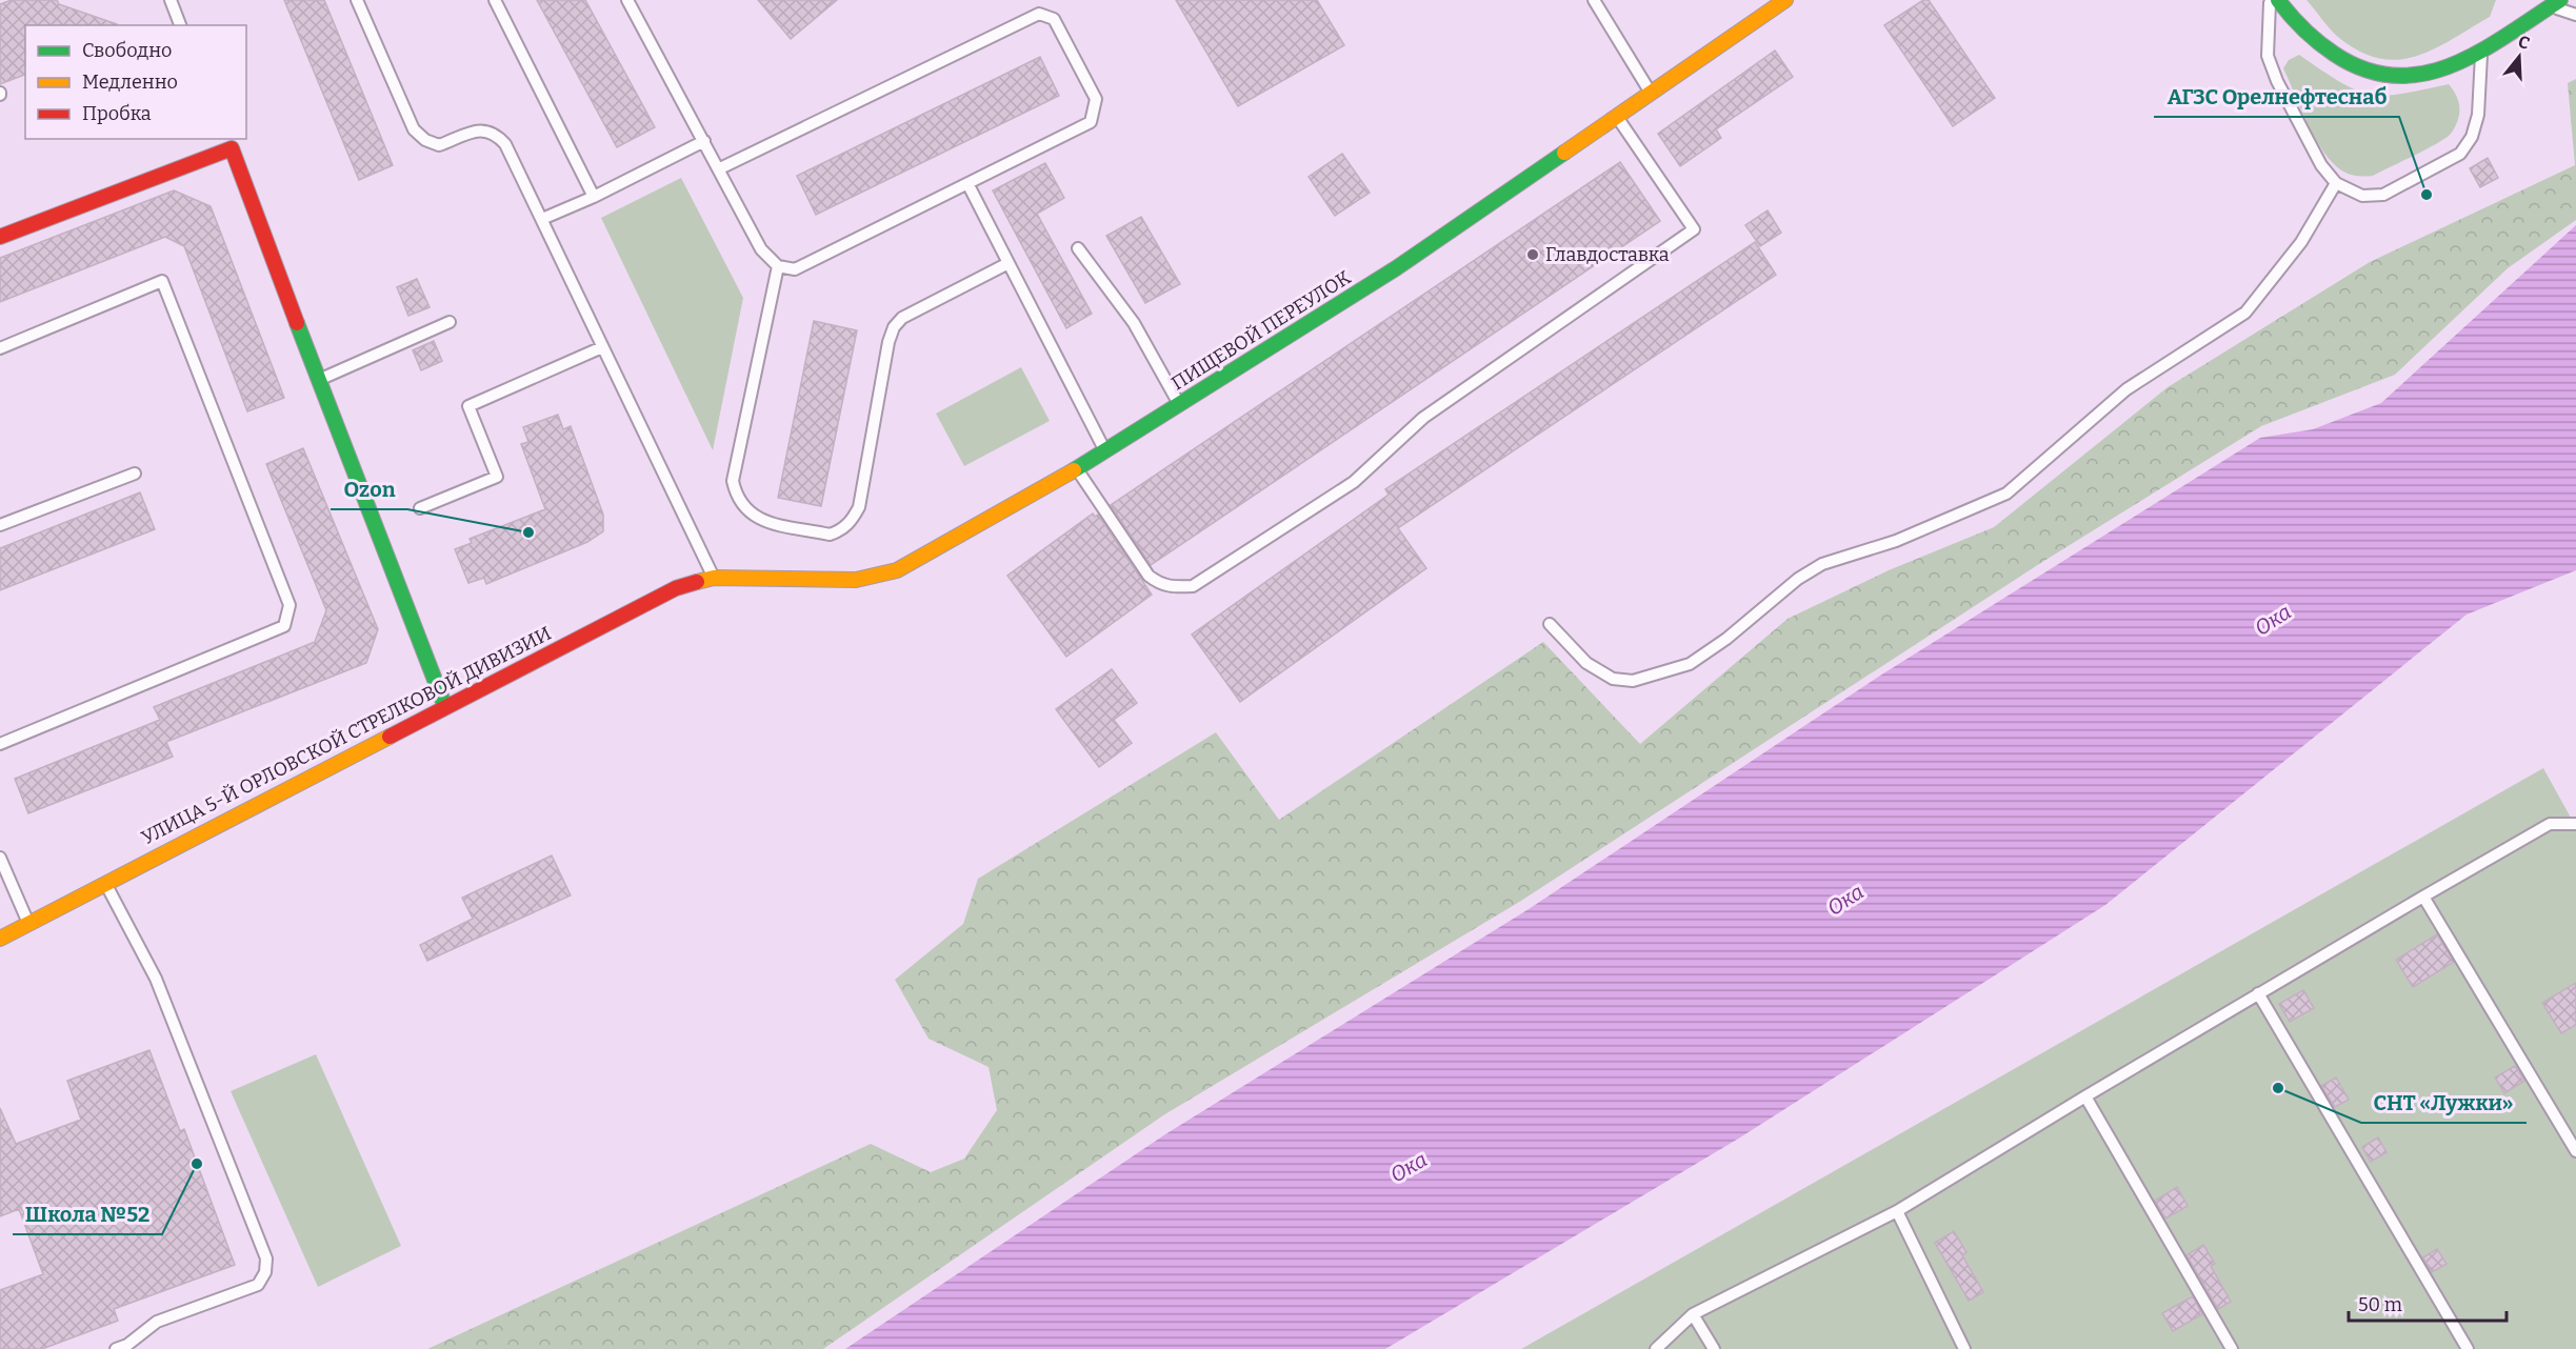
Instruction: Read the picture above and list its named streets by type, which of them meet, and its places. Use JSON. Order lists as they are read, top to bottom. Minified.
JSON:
{"streets":{"main road":["ПИЩЕВОЙ ПЕРЕУЛОК","УЛИЦА 5-Й ОРЛОВСКОЙ СТРЕЛКОВОЙ ДИВИЗИИ"]},"crossings":[["ПИЩЕВОЙ ПЕРЕУЛОК","УЛИЦА 5-Й ОРЛОВСКОЙ СТРЕЛКОВОЙ ДИВИЗИИ"]],"water":["Ока"],"places":["АГЗС Орелнефтеснаб","Главдоставка","Ozon","СНТ «Лужки»","Школа №52"],"legend":["Свободно","Медленно","Пробка"],"scale_bar":"50 m","north":"top"}
